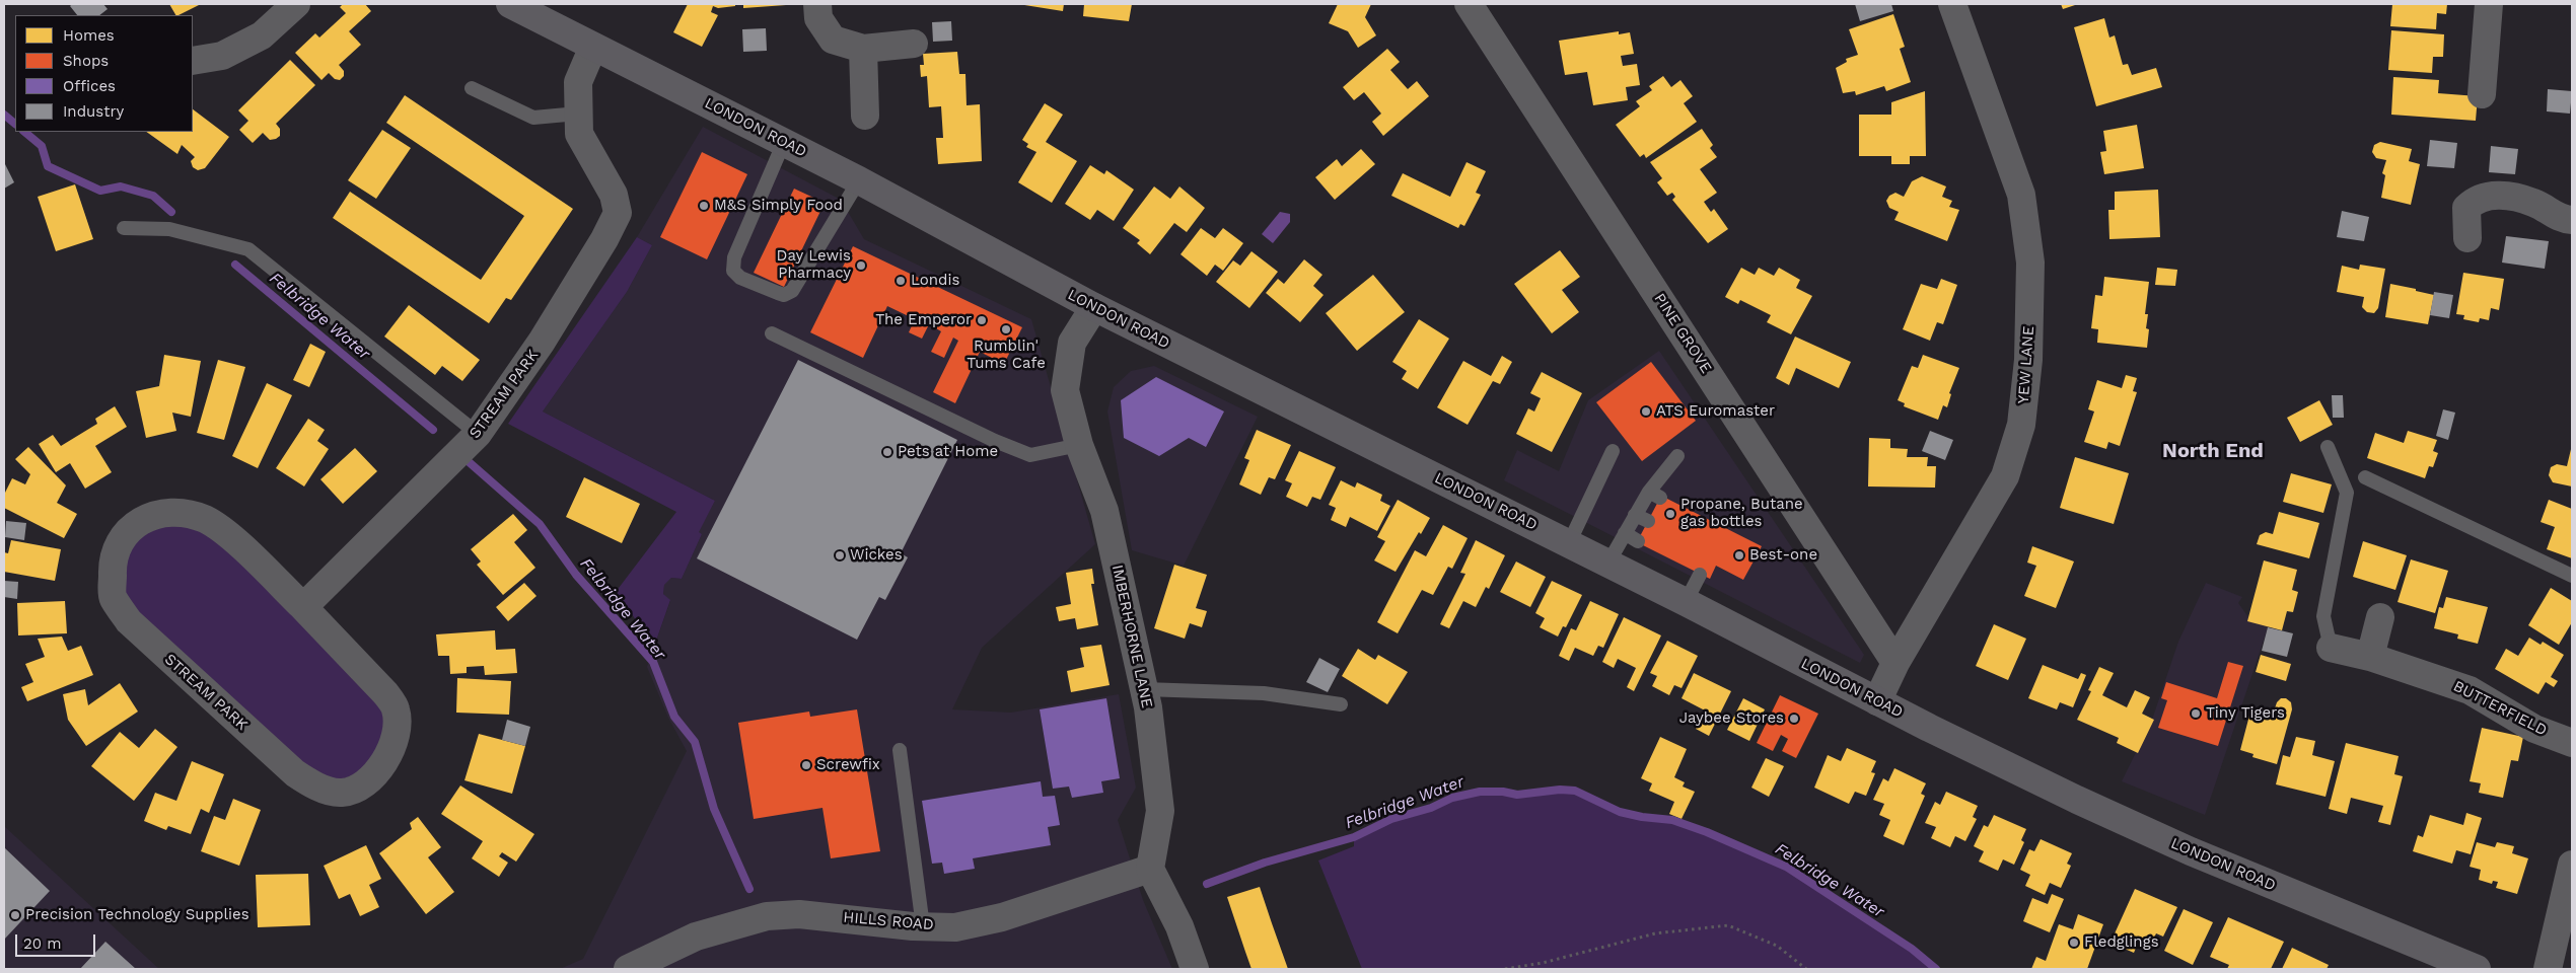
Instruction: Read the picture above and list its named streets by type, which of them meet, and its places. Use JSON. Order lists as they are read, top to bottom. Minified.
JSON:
{"streets":{"highway":["LONDON ROAD"],"street":["PINE GROVE","YEW LANE","STREAM PARK","IMBERHORNE LANE","BUTTERFIELD","HILLS ROAD"]},"crossings":[["LONDON ROAD","YEW LANE"],["LONDON ROAD","IMBERHORNE LANE"],["PINE GROVE","YEW LANE"],["IMBERHORNE LANE","HILLS ROAD"]],"districts":["North End"],"water":["Felbridge Water"],"places":["M&S Simply Food","Day Lewis Pharmacy","Londis","The Emperor","Rumblin' Tums Cafe","ATS Euromaster","Pets at Home","Propane, Butane gas bottles","Wickes","Best-one","Tiny Tigers","Jaybee Stores","Screwfix","Precision Technology Supplies","Fledglings"],"legend":["Homes","Shops","Offices","Industry"],"scale_bar":"20 m"}
